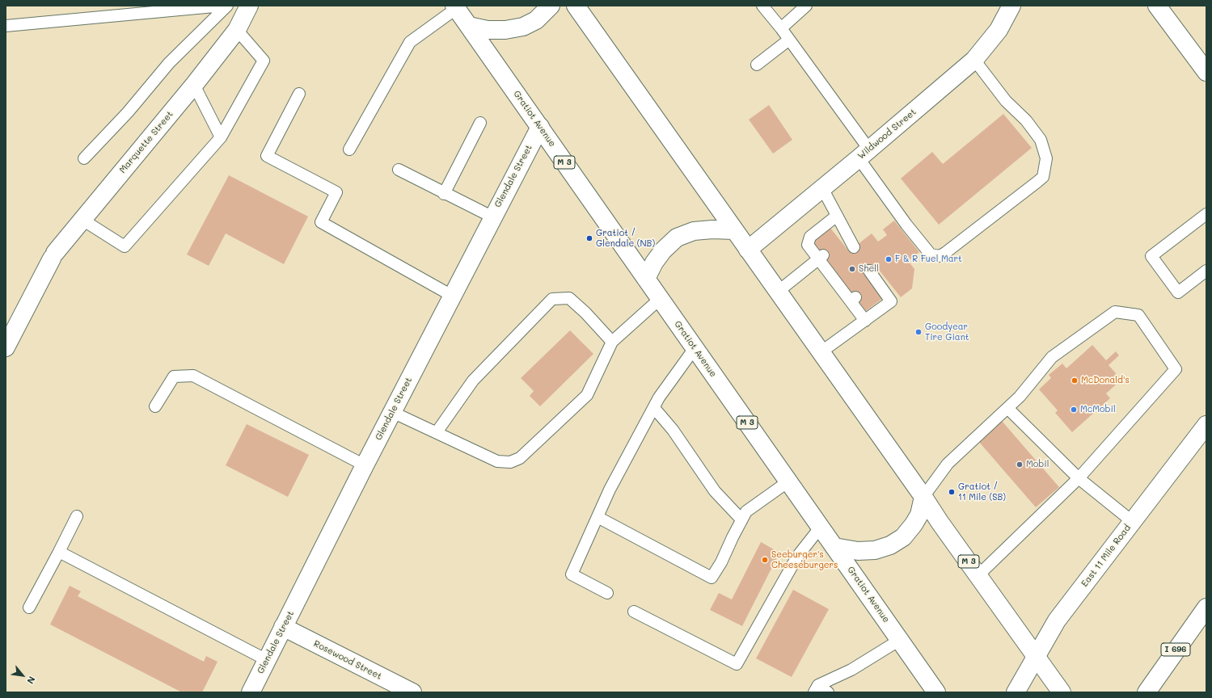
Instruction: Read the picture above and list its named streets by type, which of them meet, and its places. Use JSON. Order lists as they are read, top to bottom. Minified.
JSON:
{"streets":{"main road":["Gratiot Avenue","Wildwood Street","Marquette Street","M 3","Glendale Street","East 11 Mile Road","I 696","Rosewood Street"]},"crossings":[["Gratiot Avenue","Glendale Street"],["Wildwood Street","M 3"],["M 3","East 11 Mile Road"],["Glendale Street","Rosewood Street"]],"places":["Gratiot / Glendale (NB)","F & R Fuel Mart","Shell","Goodyear Tire Giant","McDonald's","McMobil","Mobil","Gratiot / 11 Mile (SB)","Seeburger's Cheeseburgers"],"north":"bottom right"}
